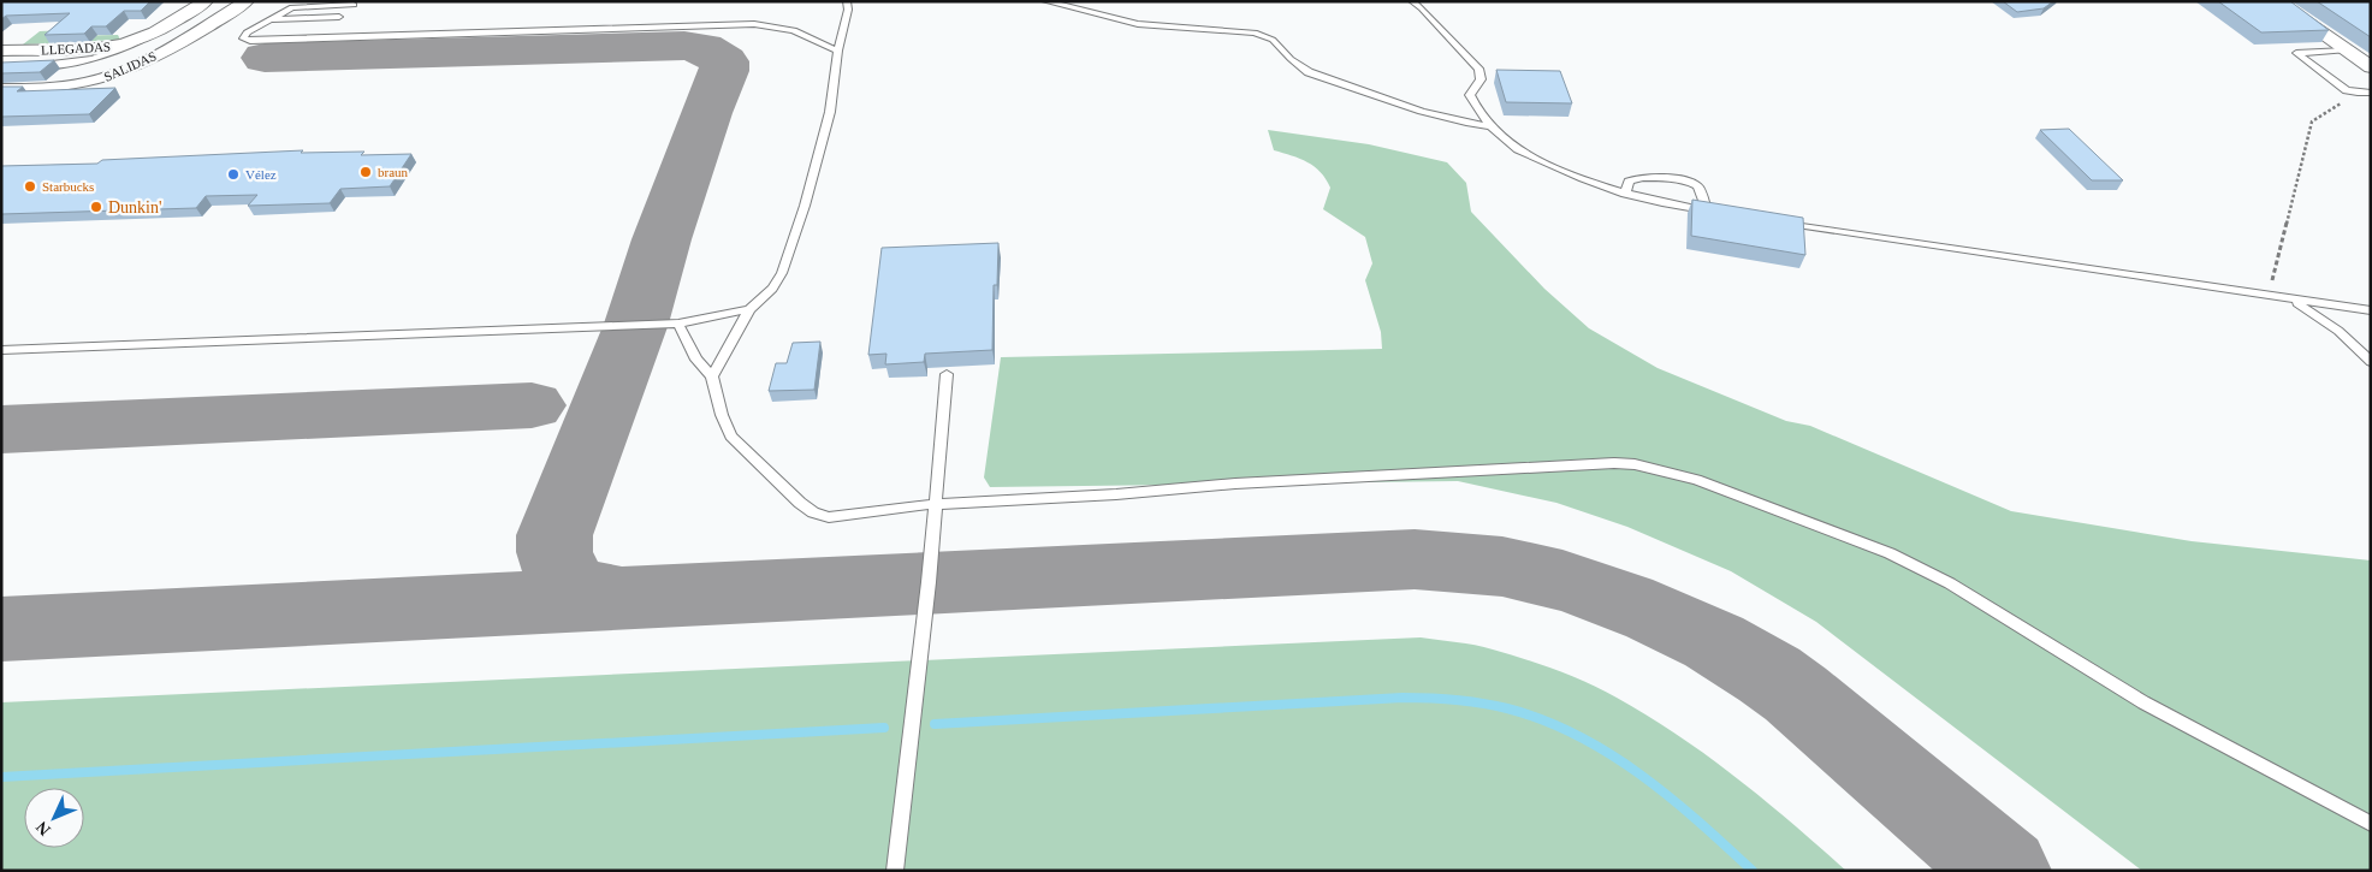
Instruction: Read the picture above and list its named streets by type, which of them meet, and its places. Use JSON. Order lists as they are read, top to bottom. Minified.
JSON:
{"streets":{"street":["LLEGADAS","SALIDAS"]},"places":["braun","Vélez","Starbucks","Dunkin'"],"north":"bottom left"}
